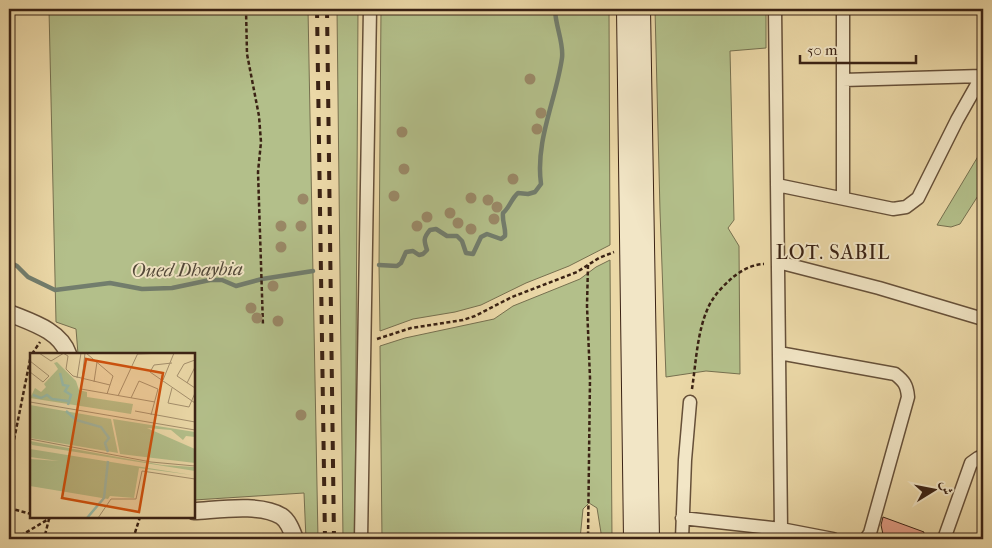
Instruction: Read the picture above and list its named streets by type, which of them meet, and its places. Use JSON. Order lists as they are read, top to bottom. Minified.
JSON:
{"districts":["LOT. SABIL"],"water":["Oued Dhaybia"],"scale_bar":"50 m","north":"right"}
